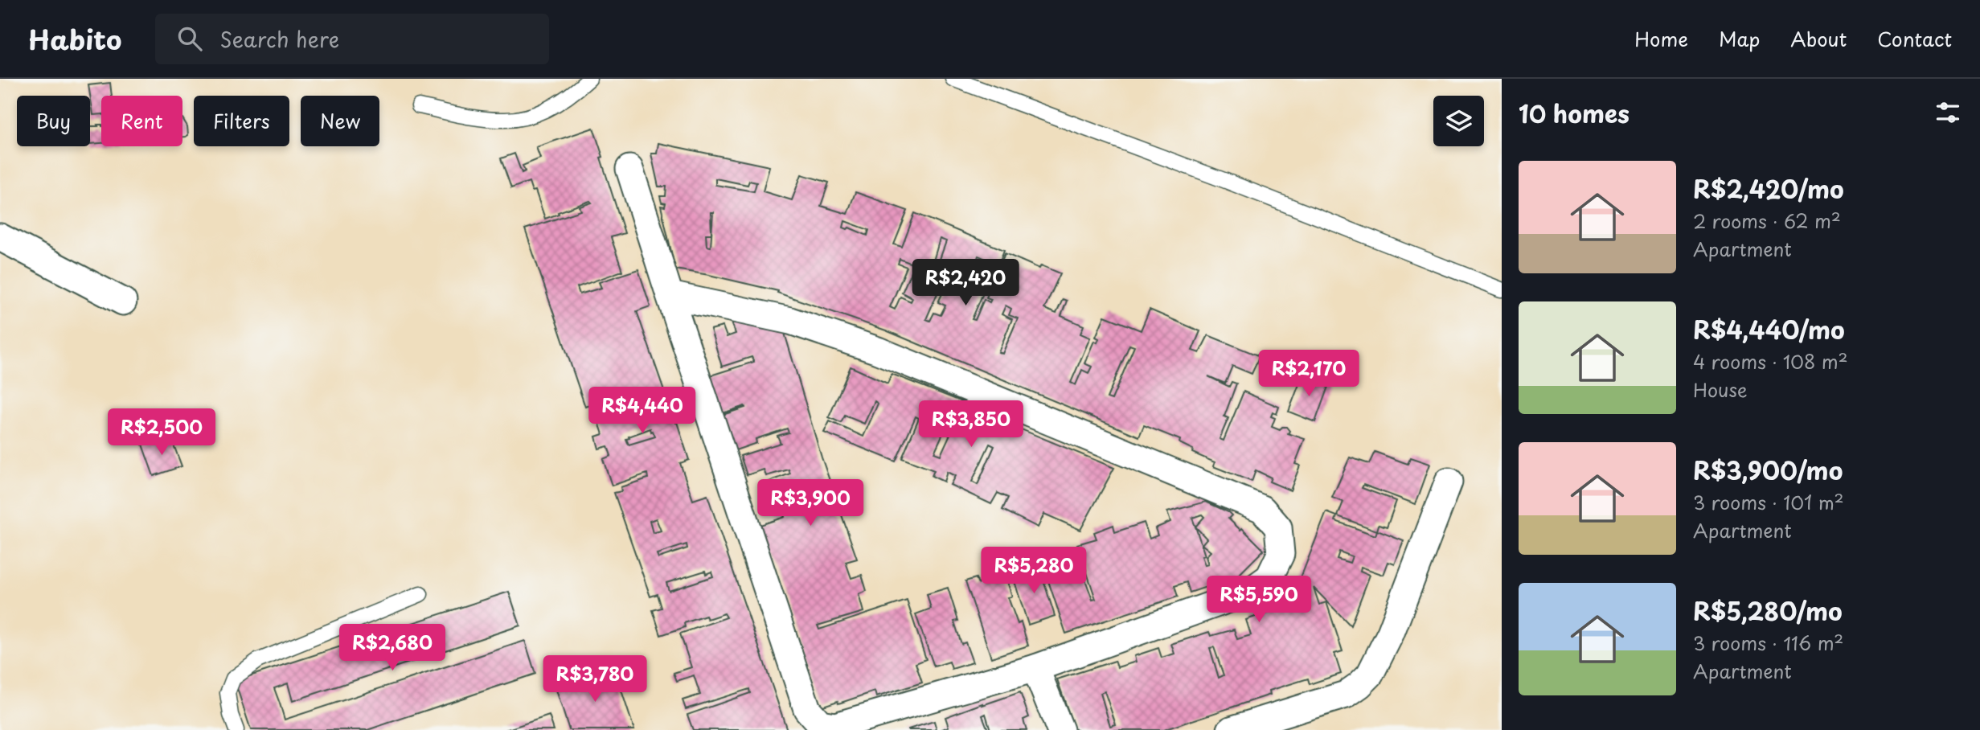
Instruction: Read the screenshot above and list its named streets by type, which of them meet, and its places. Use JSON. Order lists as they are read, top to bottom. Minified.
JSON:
{"page":{"header":"Habito","search":"Search here","nav":["Home","Map","About","Contact"],"heading":"10 homes","chip":["Buy","Rent","Filters","New"],"list":[{"name":"R$2,420/mo","note":"2 rooms · 62 m² · Apartment"},{"name":"R$4,440/mo","note":"4 rooms · 108 m² · House"},{"name":"R$3,900/mo","note":"3 rooms · 101 m² · Apartment"},{"name":"R$5,280/mo","note":"3 rooms · 116 m² · Apartment"}],"price":["R$2,420","R$2,170","R$4,440","R$3,850","R$2,500","R$3,900","R$5,280","R$5,590","R$2,680","R$3,780"]}}
